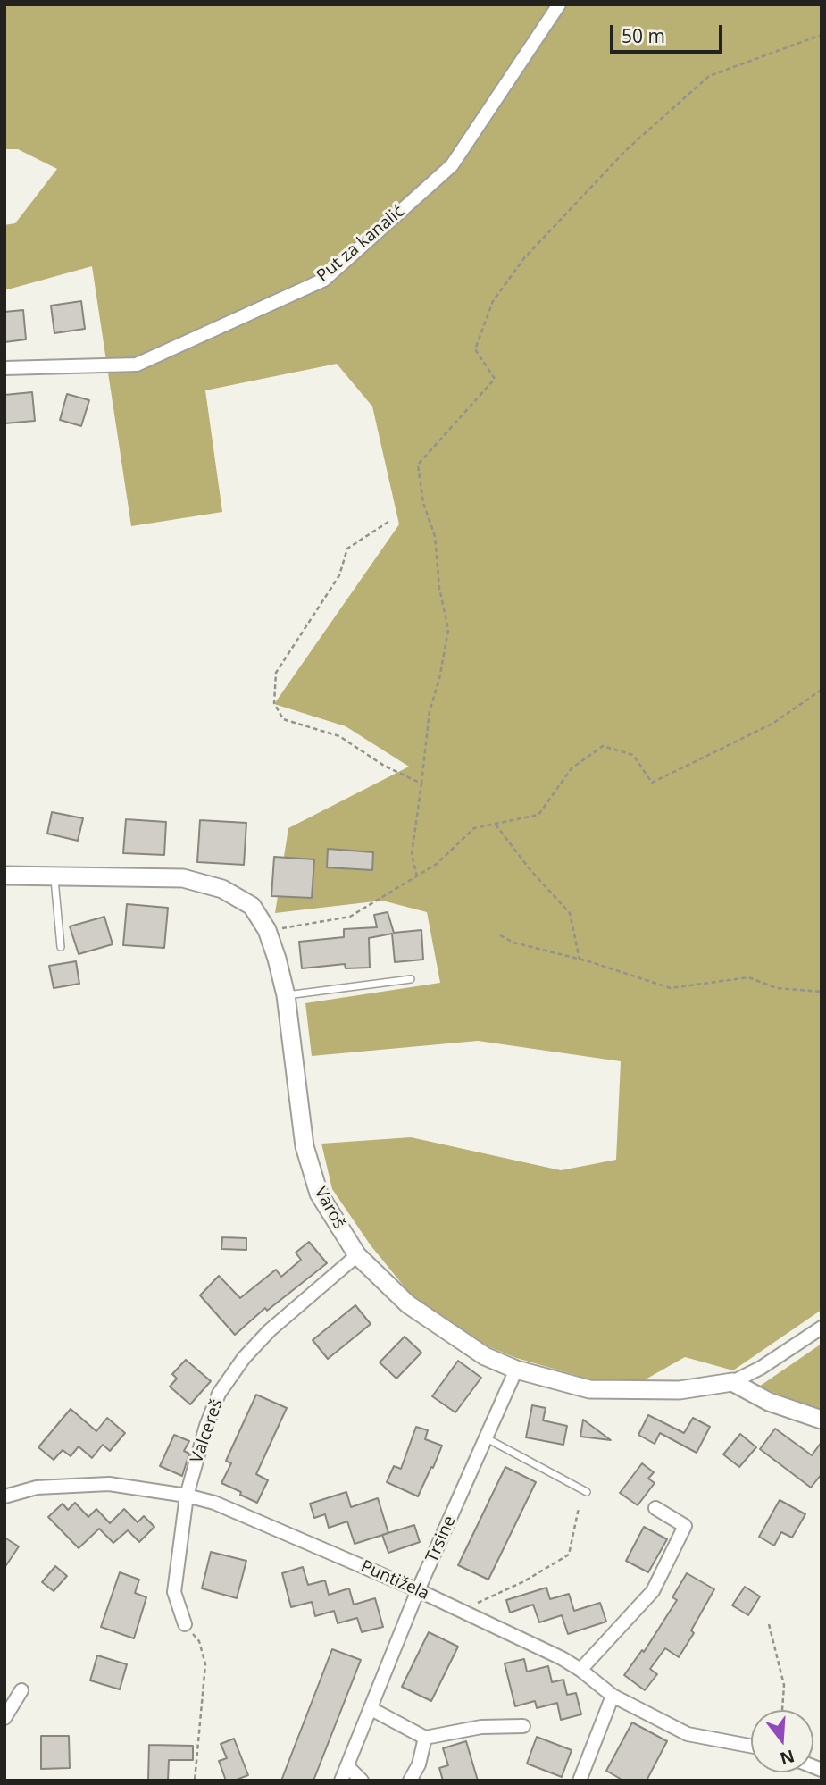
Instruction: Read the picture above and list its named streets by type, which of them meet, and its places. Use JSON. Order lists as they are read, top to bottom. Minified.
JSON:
{"streets":{"main road":["Varoš"],"street":["Put za kanalić","Valcereš","Trsine","Puntižela"]},"crossings":[["Varoš","Valcereš"],["Varoš","Trsine"],["Valcereš","Puntižela"],["Trsine","Puntižela"]],"scale_bar":"50 m","north":"bottom"}
